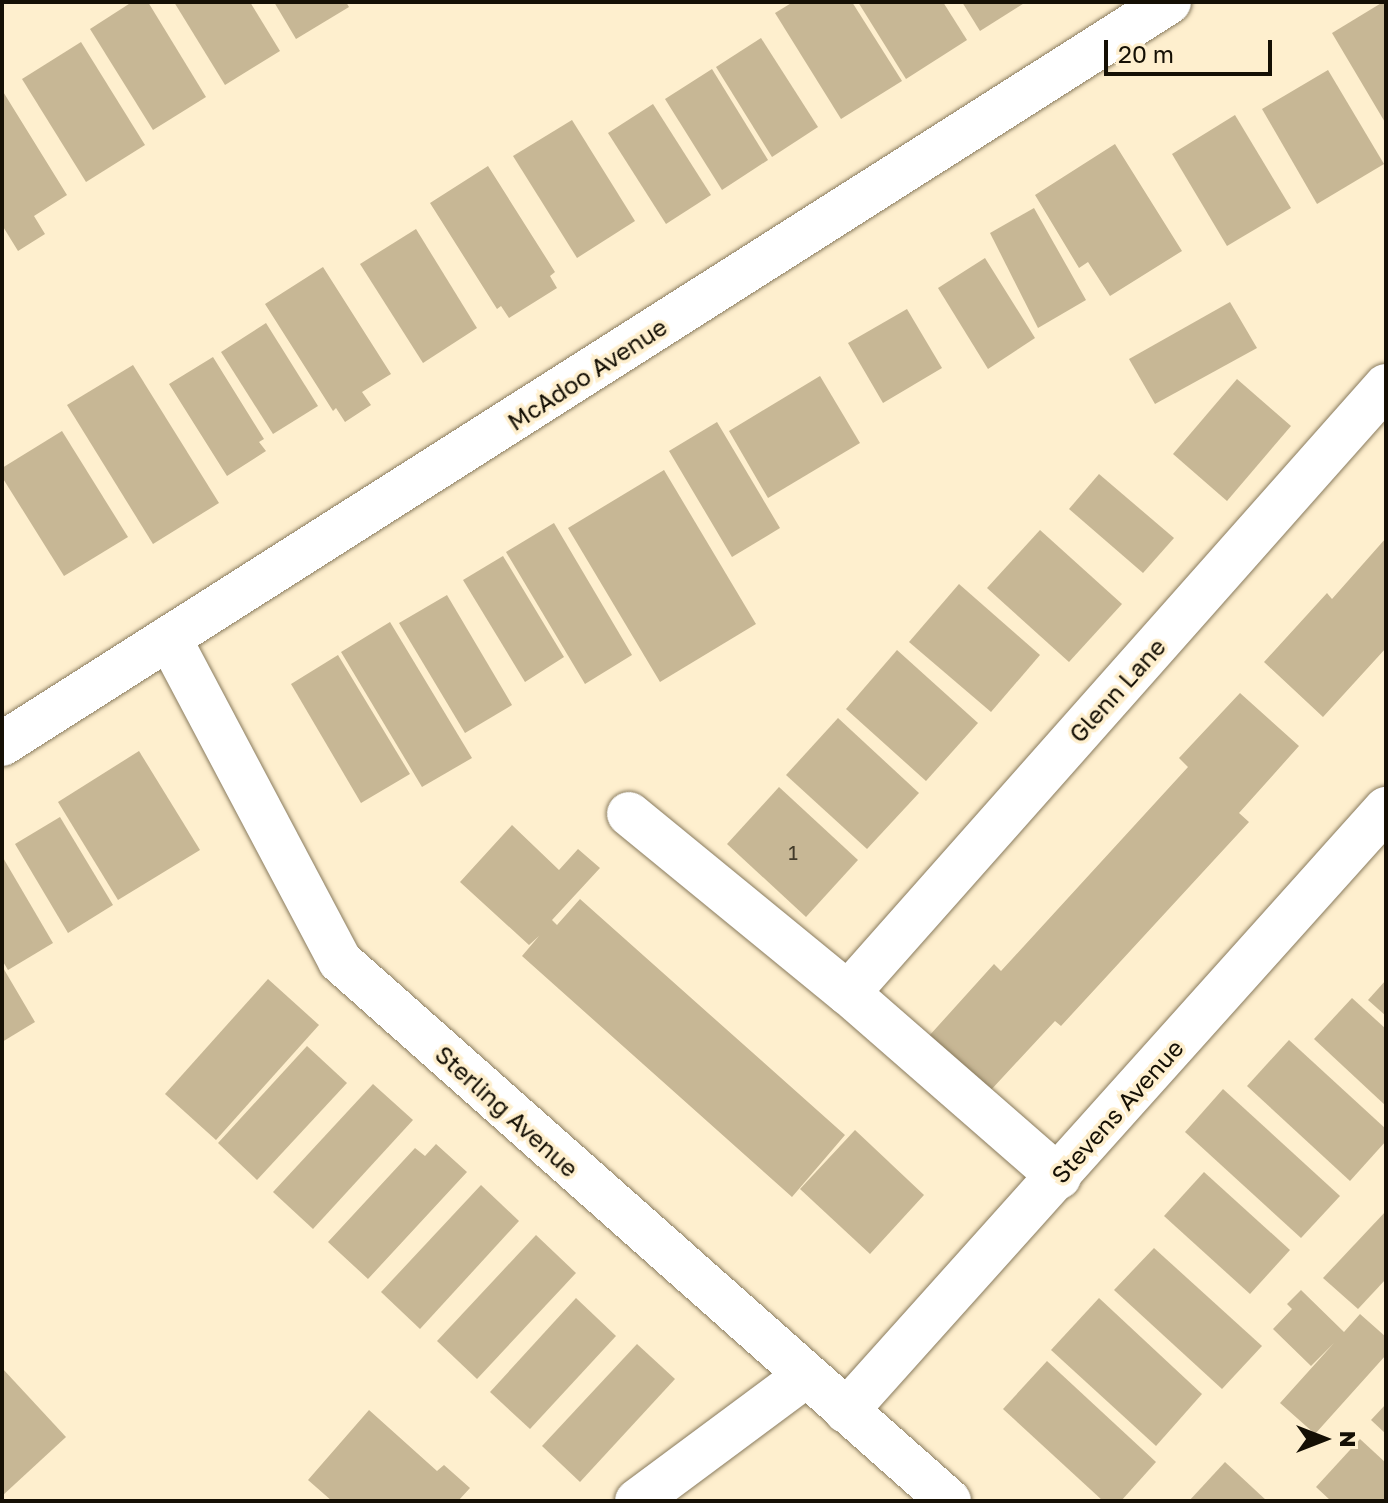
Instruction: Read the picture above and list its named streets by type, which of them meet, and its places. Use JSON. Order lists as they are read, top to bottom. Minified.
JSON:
{"streets":{"street":["McAdoo Avenue","Glenn Lane","Sterling Avenue","Stevens Avenue"]},"crossings":[["McAdoo Avenue","Sterling Avenue"],["Sterling Avenue","Stevens Avenue"]],"house_numbers":["1"],"scale_bar":"20 m","north":"right"}
